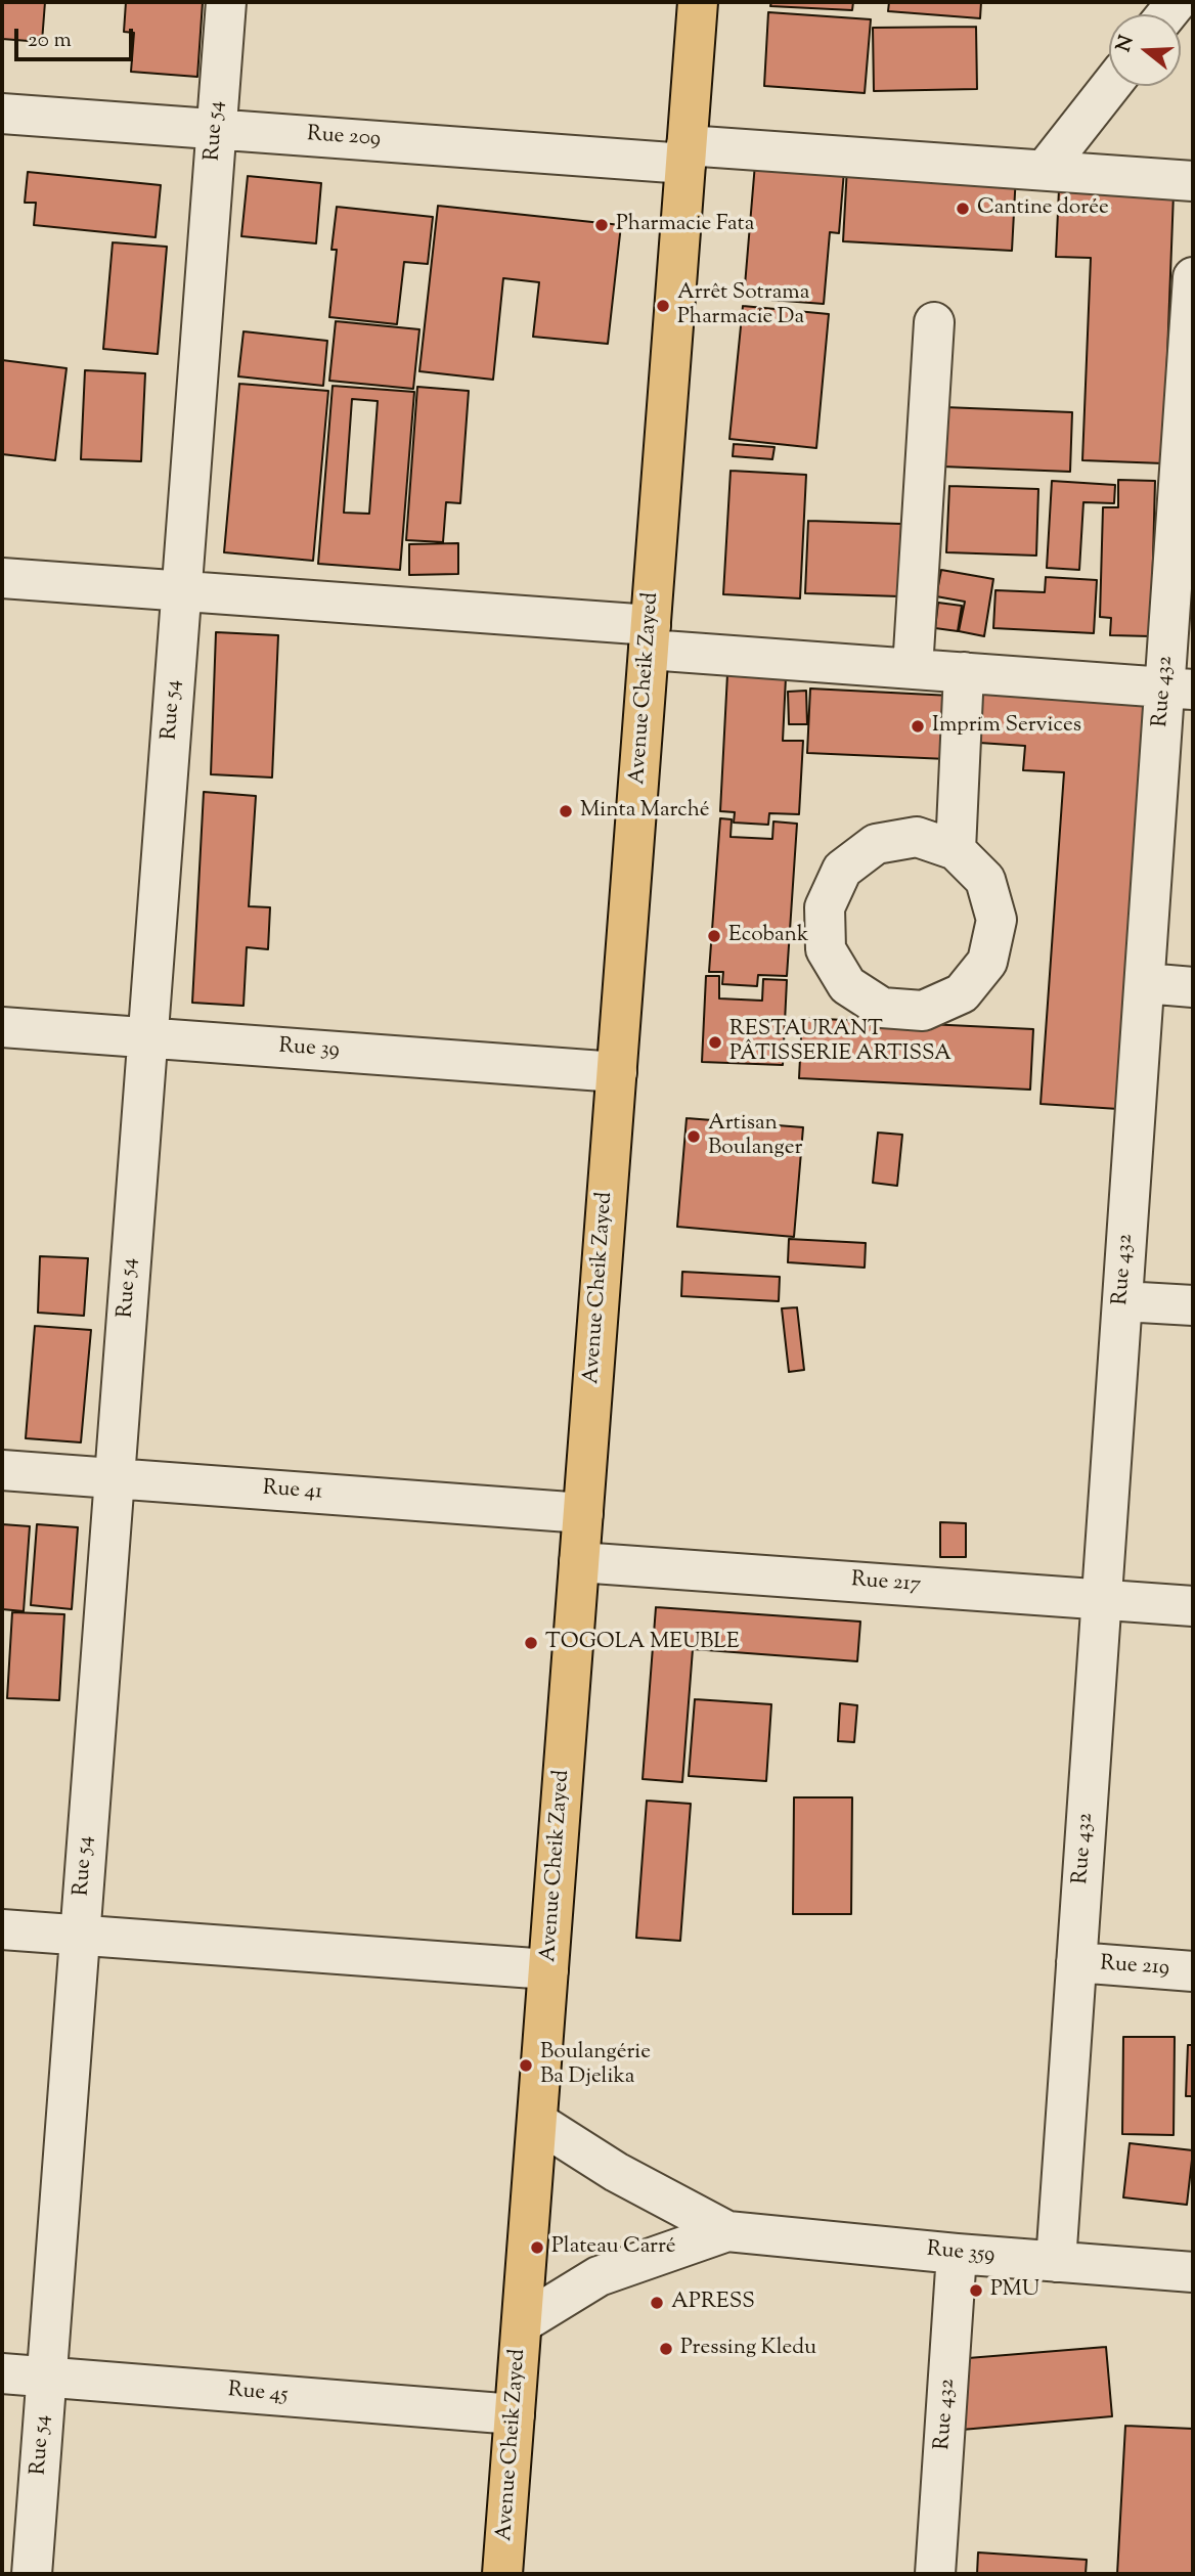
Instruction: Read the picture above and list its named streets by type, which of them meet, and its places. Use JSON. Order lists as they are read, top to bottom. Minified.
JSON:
{"streets":{"main road":["Avenue Cheik Zayed"],"street":["Rue 54","Rue 209","Rue 432","Rue 39","Rue 41","Rue 217","Rue 219","Rue 359","Rue 45"]},"crossings":[["Rue 54","Rue 209"],["Rue 54","Rue 39"],["Rue 54","Rue 41"],["Rue 54","Rue 45"],["Rue 209","Avenue Cheik Zayed"],["Avenue Cheik Zayed","Rue 39"],["Avenue Cheik Zayed","Rue 41"],["Avenue Cheik Zayed","Rue 217"],["Avenue Cheik Zayed","Rue 45"],["Rue 432","Rue 217"],["Rue 432","Rue 219"],["Rue 432","Rue 359"]],"places":["Cantine dorée","Pharmacie Fata","Arrêt Sotrama Pharmacie Da","Imprim Services","Minta Marché","Ecobank","RESTAURANT PÂTISSERIE ARTISSA","Artisan Boulanger","TOGOLA MEUBLE","Boulangérie Ba Djelika","Plateau Carré","PMU","APRESS","Pressing Kledu"],"scale_bar":"20 m","north":"left"}
